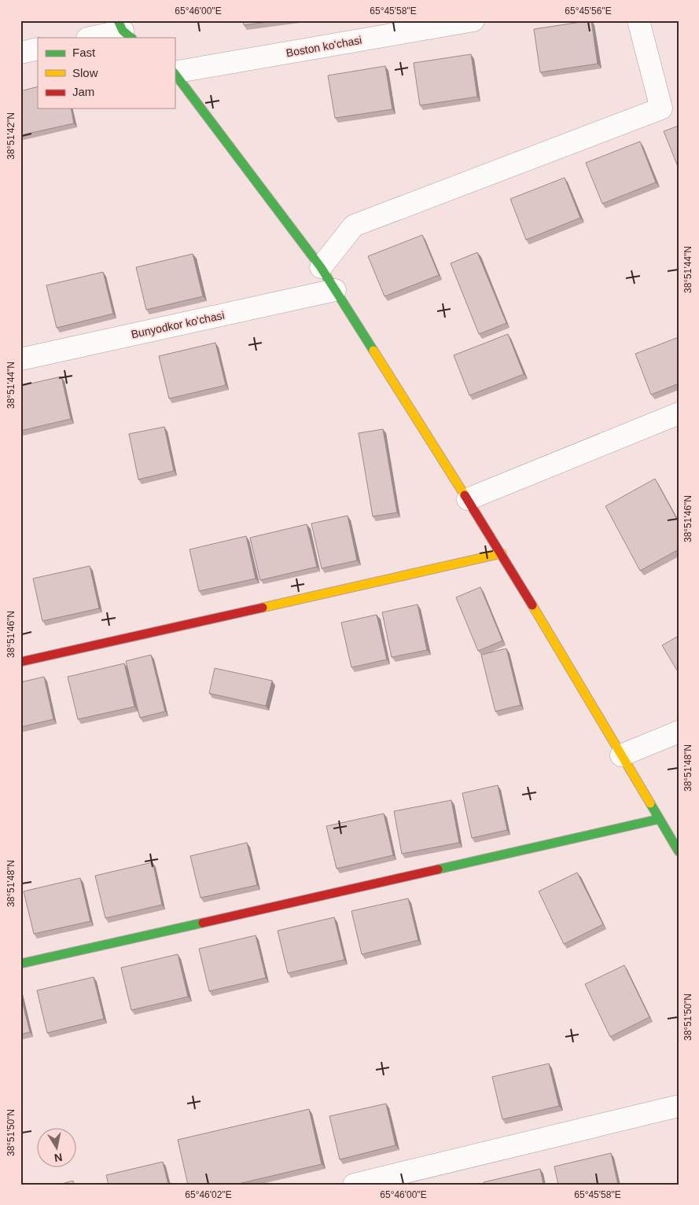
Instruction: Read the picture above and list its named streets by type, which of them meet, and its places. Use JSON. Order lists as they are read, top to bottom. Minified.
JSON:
{"streets":{"street":["Boston ko'chasi","Bunyodkor ko'chasi"]},"legend":["Fast","Slow","Jam"],"north":"bottom","coordinates":["65°46'00\"E","65°45'58\"E","65°45'56\"E","38°51'42\"N","38°51'44\"N","38°51'46\"N","38°51'48\"N","38°51'50\"N","65°46'02\"E"]}
